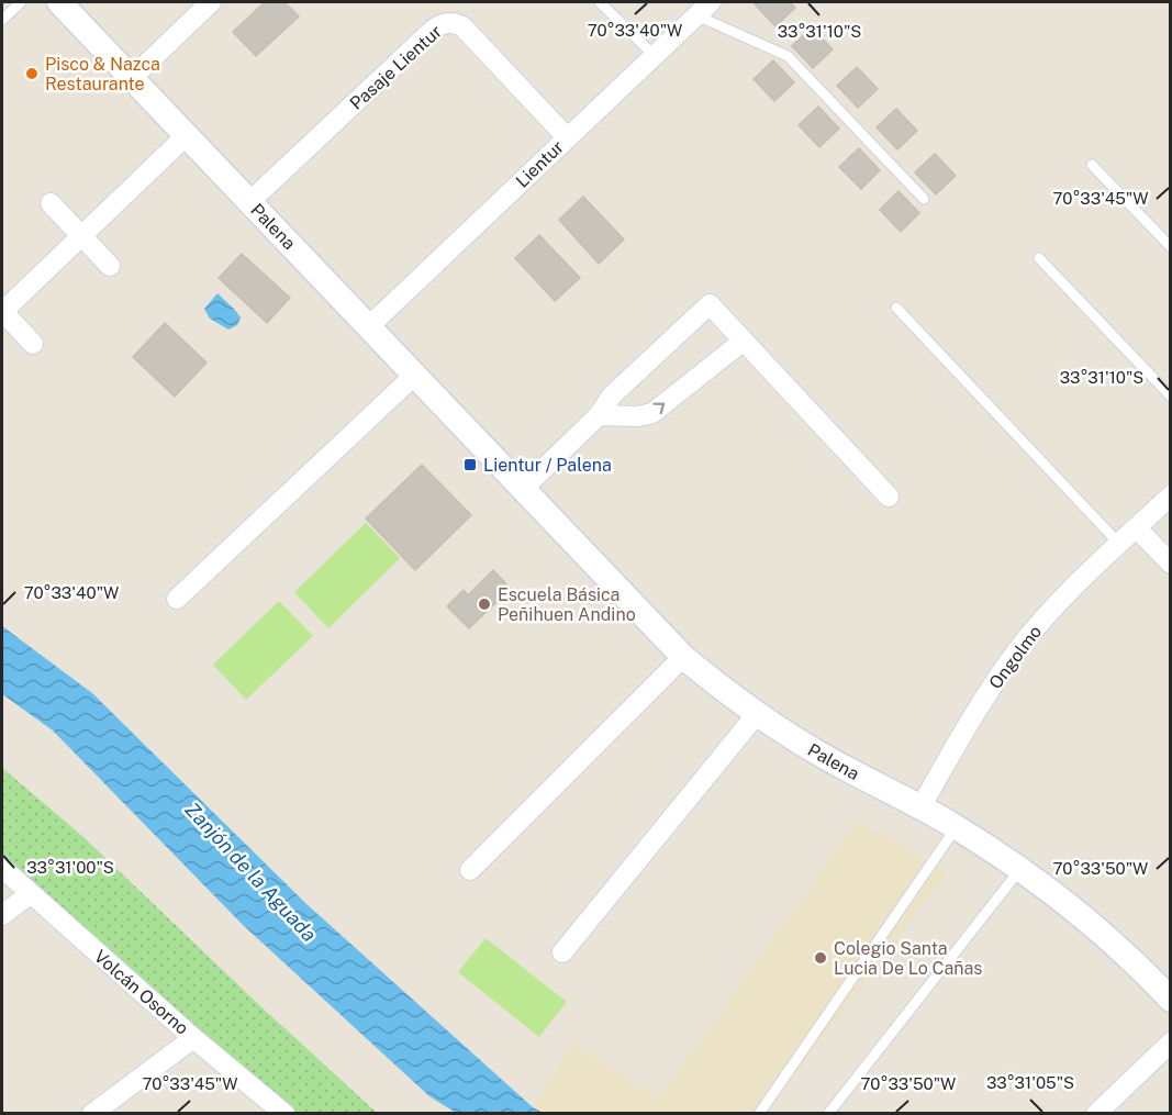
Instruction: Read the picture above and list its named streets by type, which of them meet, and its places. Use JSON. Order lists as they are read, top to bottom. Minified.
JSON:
{"streets":{"street":["Pasaje Lientur","Lientur","Palena","Ongolmo","Volcán Osorno"]},"crossings":[["Pasaje Lientur","Lientur"],["Pasaje Lientur","Palena"],["Lientur","Palena"],["Palena","Ongolmo"]],"water":["Zanjón de la Aguada"],"places":{"other":["Pisco & Nazca Restaurante","Escuela Básica Peñihuen Andino","Colegio Santa Lucia De Lo Cañas"],"transit":["Lientur / Palena"]},"coordinates":["70°33'40\"W","33°31'10\"S","70°33'45\"W","33°31'00\"S","70°33'50\"W","33°31'05\"S"]}
